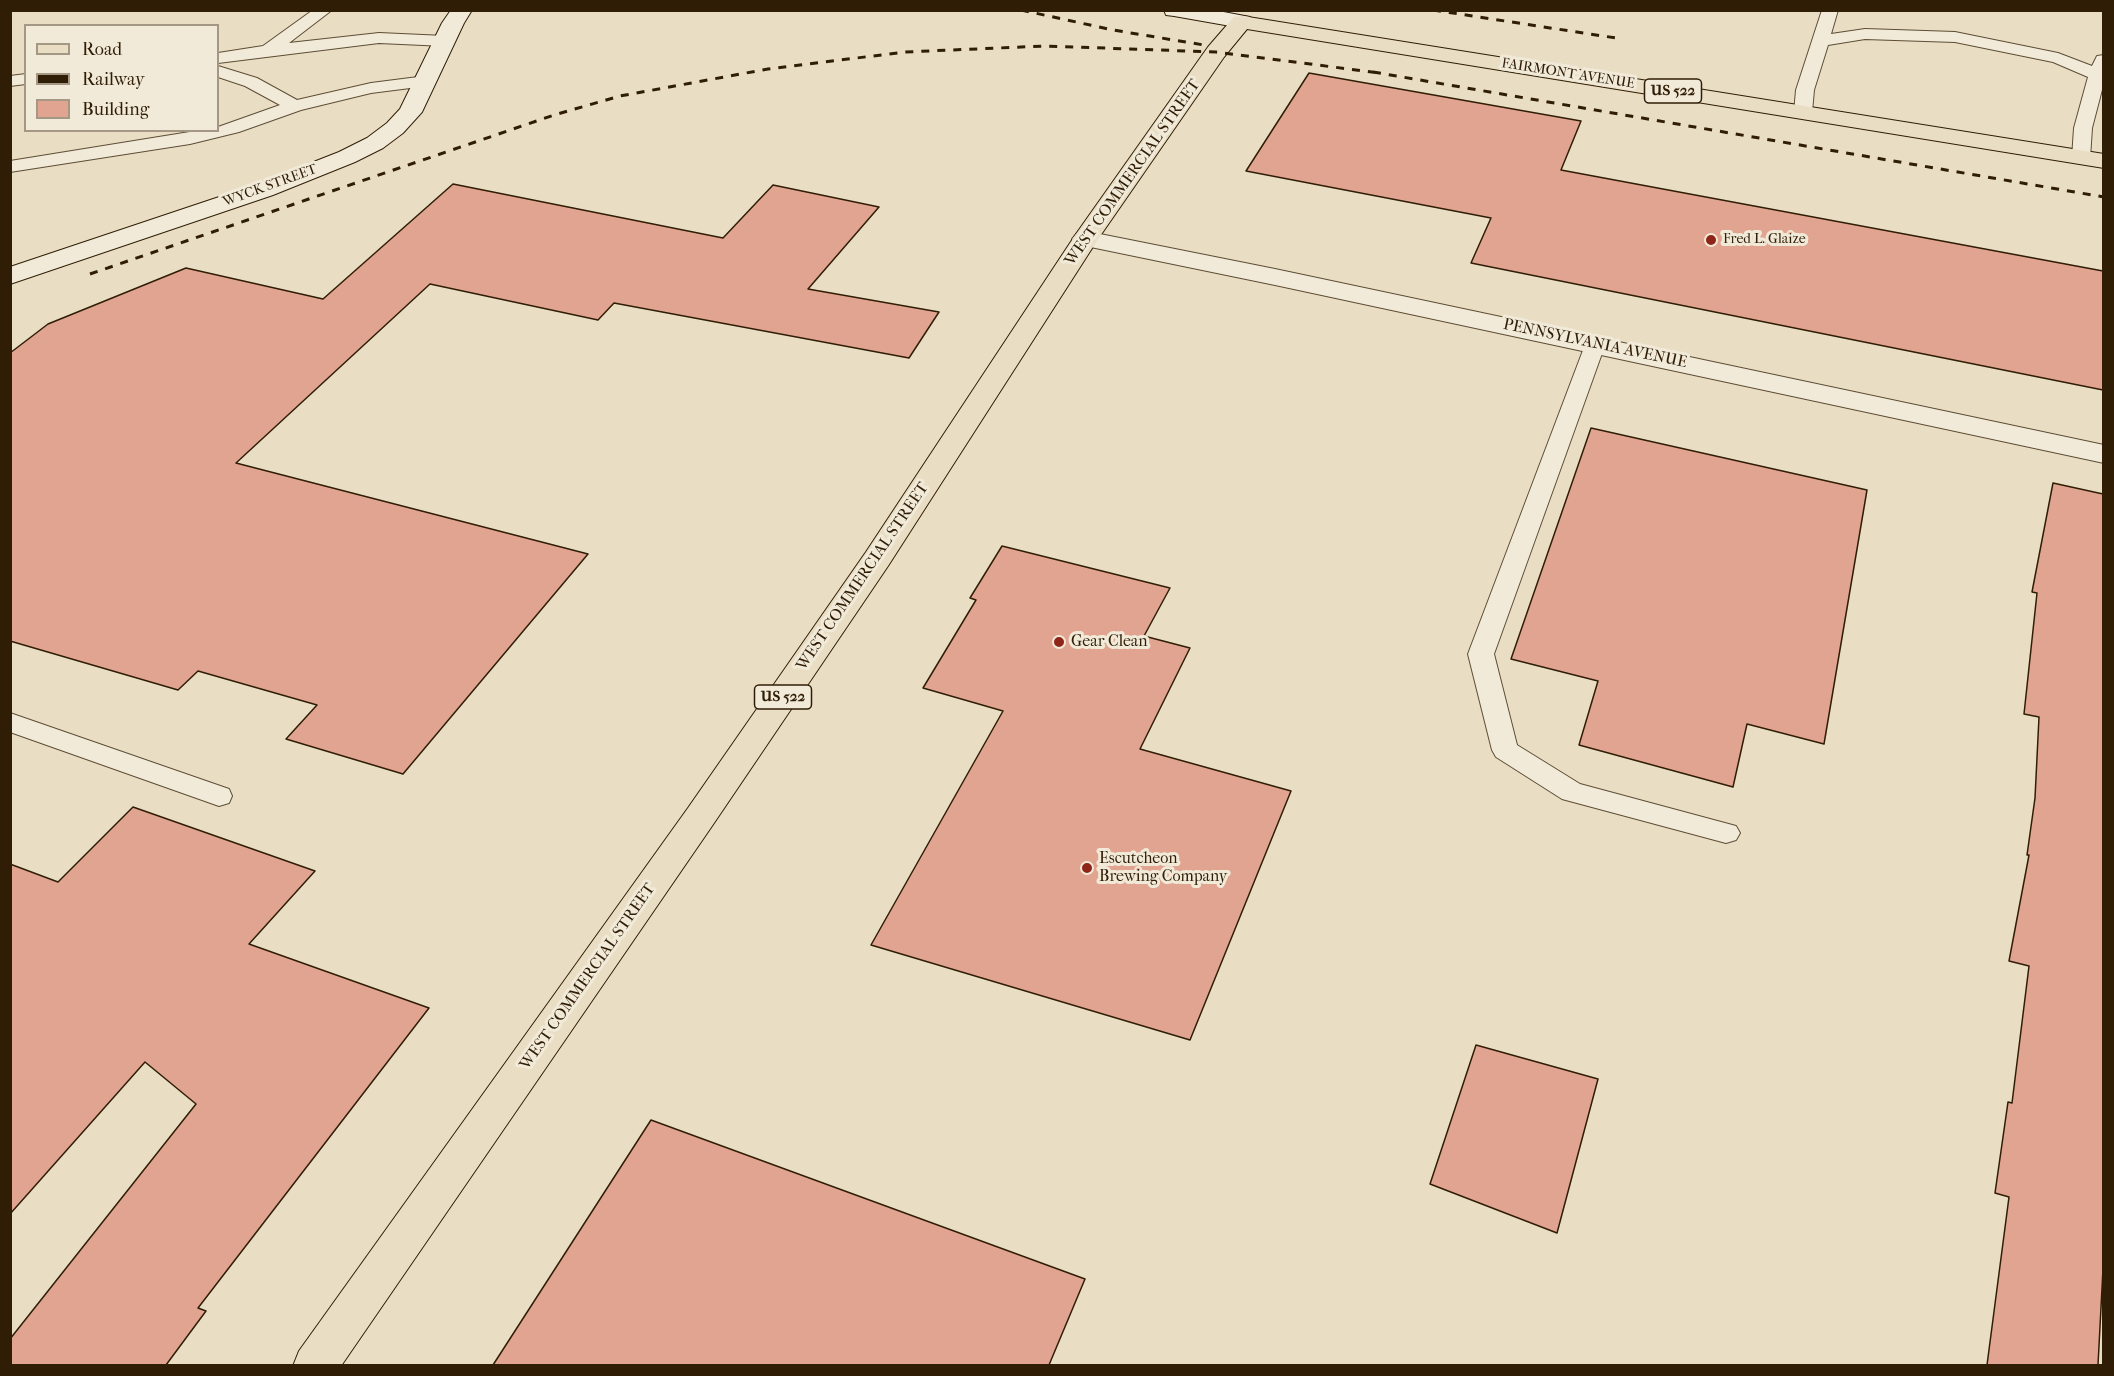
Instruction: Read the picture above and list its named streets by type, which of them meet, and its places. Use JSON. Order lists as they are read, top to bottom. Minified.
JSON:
{"streets":{"main road":["FAIRMONT AVENUE","US 522","WEST COMMERCIAL STREET"],"street":["WYCK STREET","PENNSYLVANIA AVENUE"]},"crossings":[["FAIRMONT AVENUE","WEST COMMERCIAL STREET"],["WEST COMMERCIAL STREET","PENNSYLVANIA AVENUE"]],"places":["Fred L. Glaize","Gear Clean","Escutcheon Brewing Company"],"legend":["Road","Railway","Building"]}
